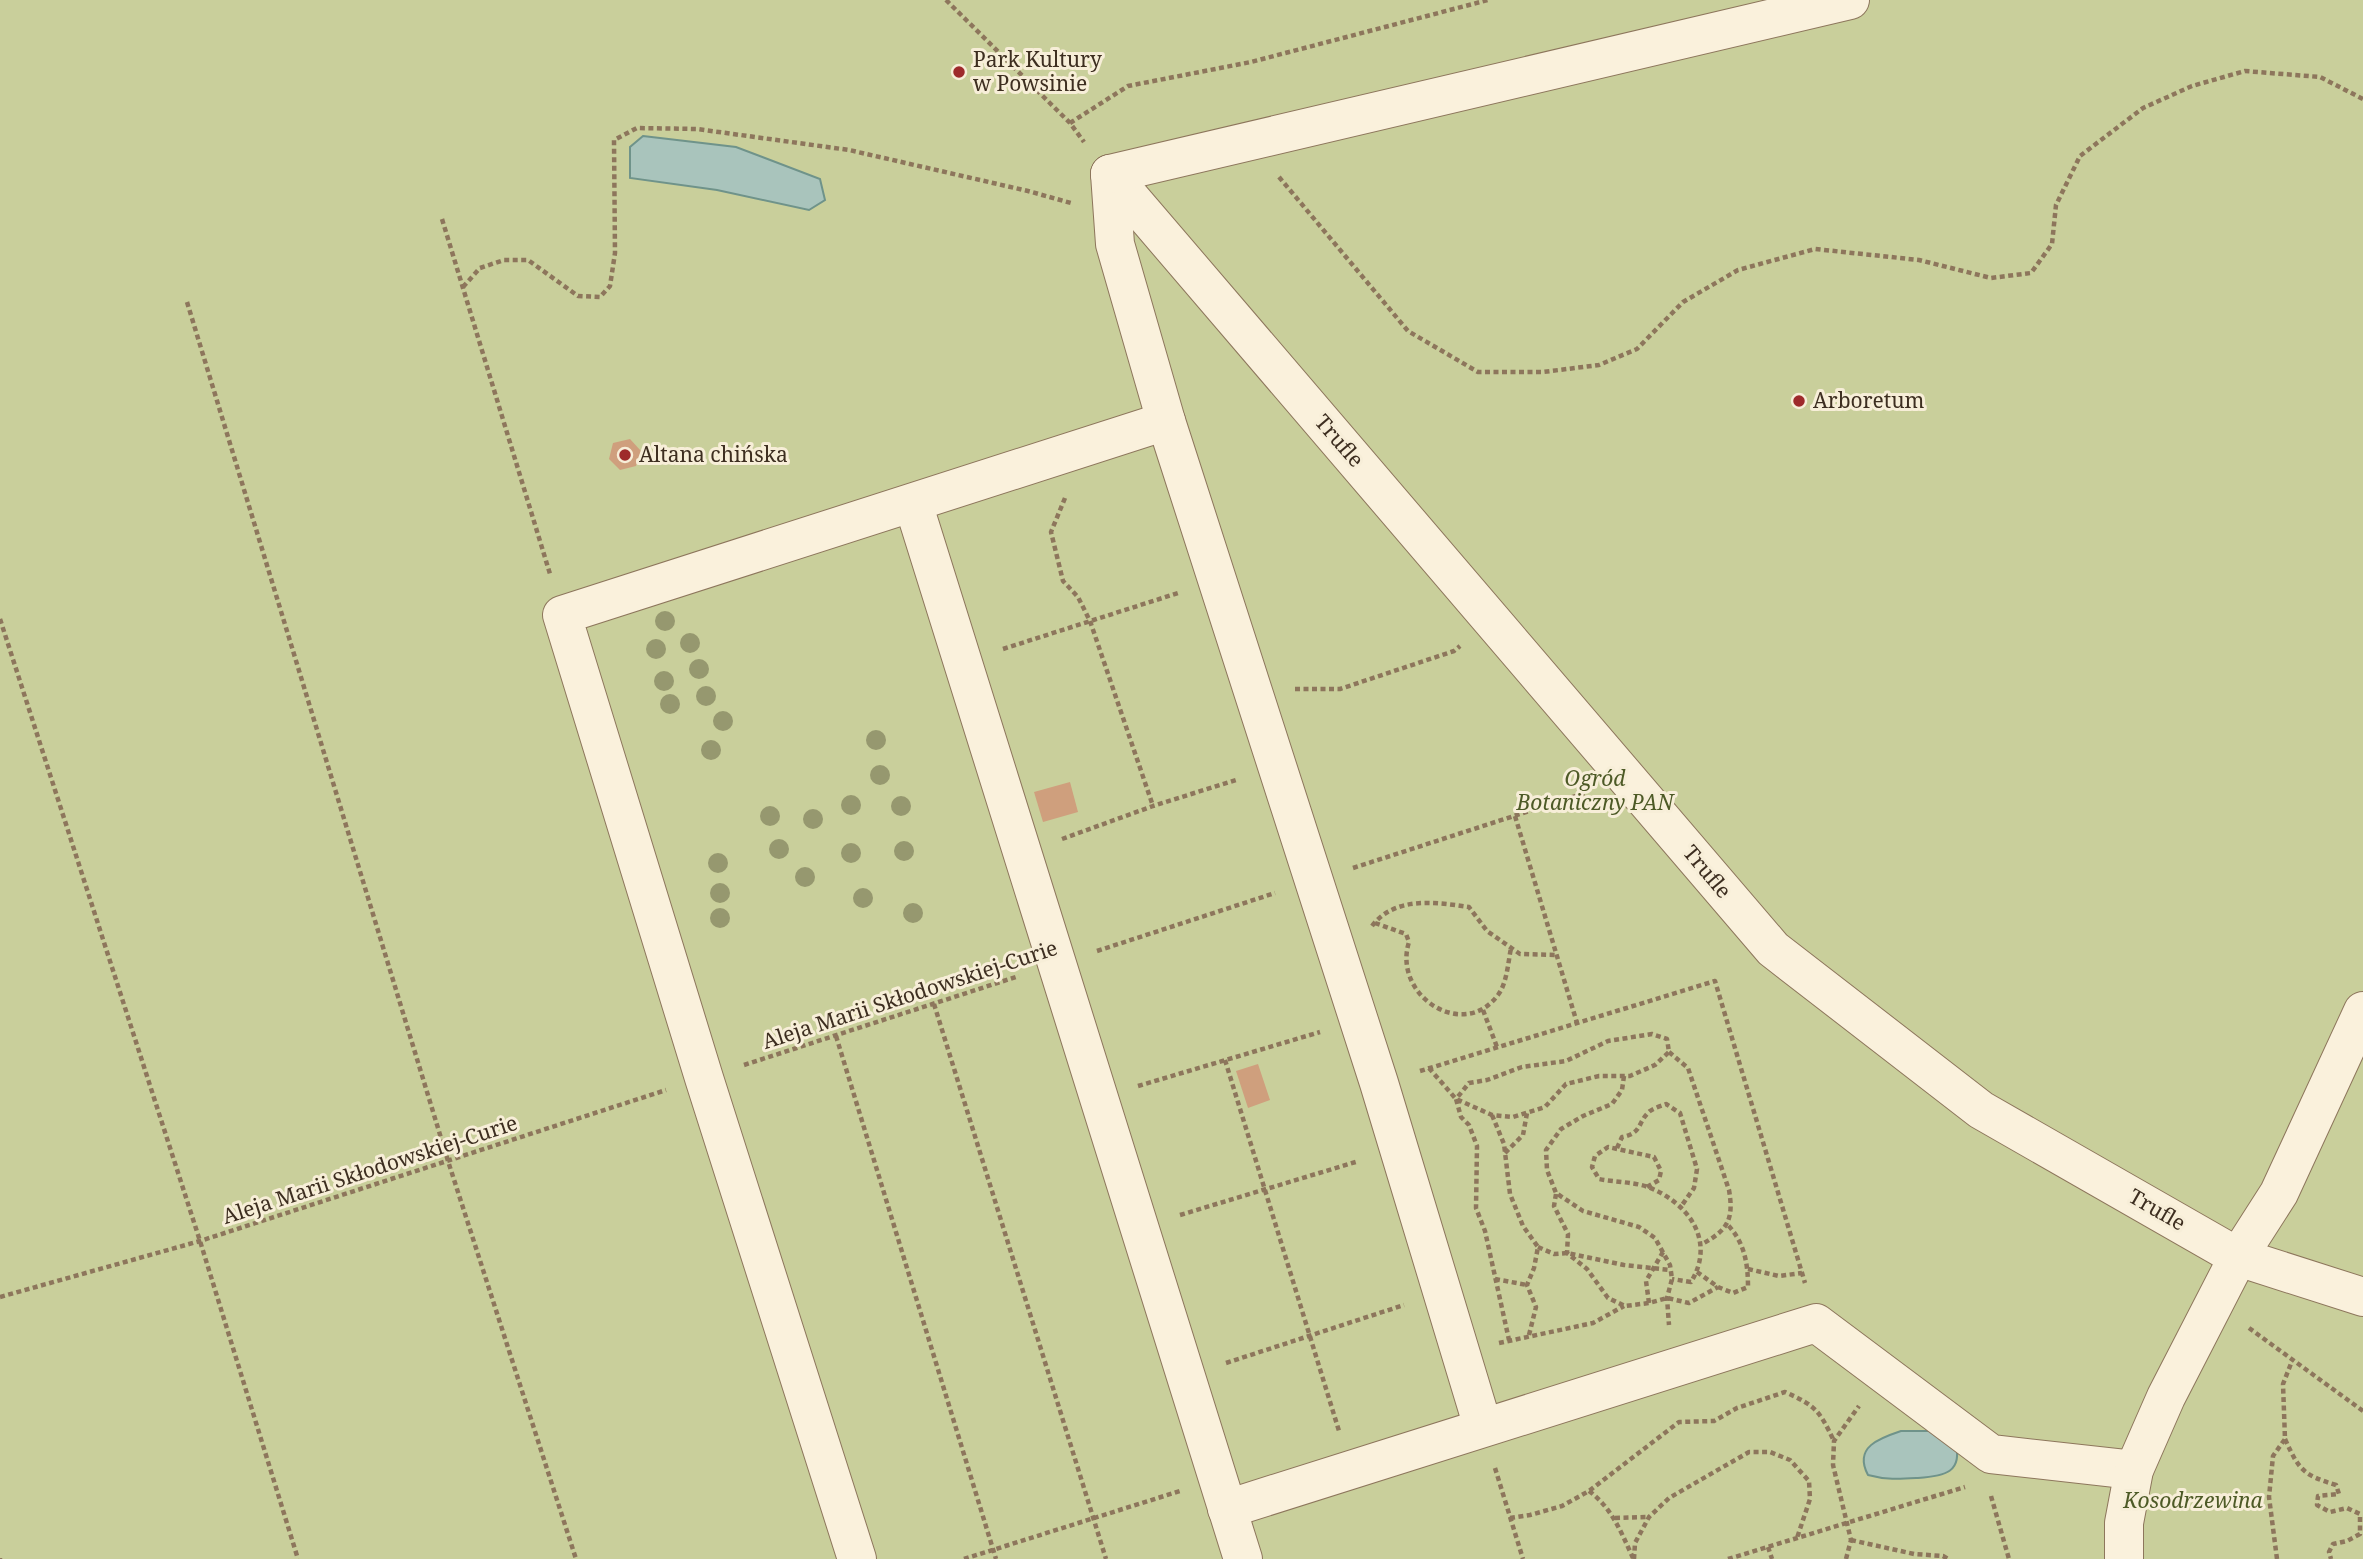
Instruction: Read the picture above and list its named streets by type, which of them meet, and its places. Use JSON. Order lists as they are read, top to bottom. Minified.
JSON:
{"streets":{"street":["Trufle"],"path":["Aleja Marii Skłodowskiej-Curie"]},"crossings":[["Trufle","Aleja Marii Skłodowskiej-Curie"]],"parks":["Ogród Botaniczny PAN","Kosodrzewina"],"places":["Park Kultury w Powsinie","Arboretum","Altana chińska"]}
